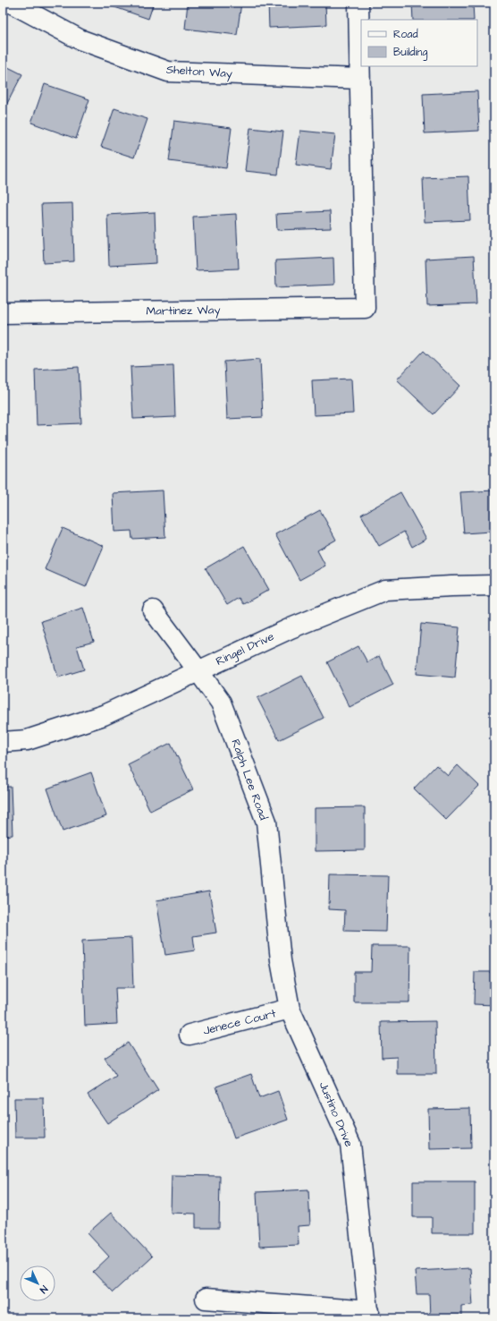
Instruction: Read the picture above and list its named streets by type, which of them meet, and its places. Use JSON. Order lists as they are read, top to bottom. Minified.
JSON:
{"streets":{"street":["Shelton Way","Martinez Way","Ringel Drive","Ralph Lee Road","Jenece Court","Justino Drive"]},"crossings":[["Shelton Way","Martinez Way"],["Ringel Drive","Ralph Lee Road"],["Ralph Lee Road","Justino Drive"],["Jenece Court","Justino Drive"]],"legend":["Road","Building"],"north":"bottom right"}
